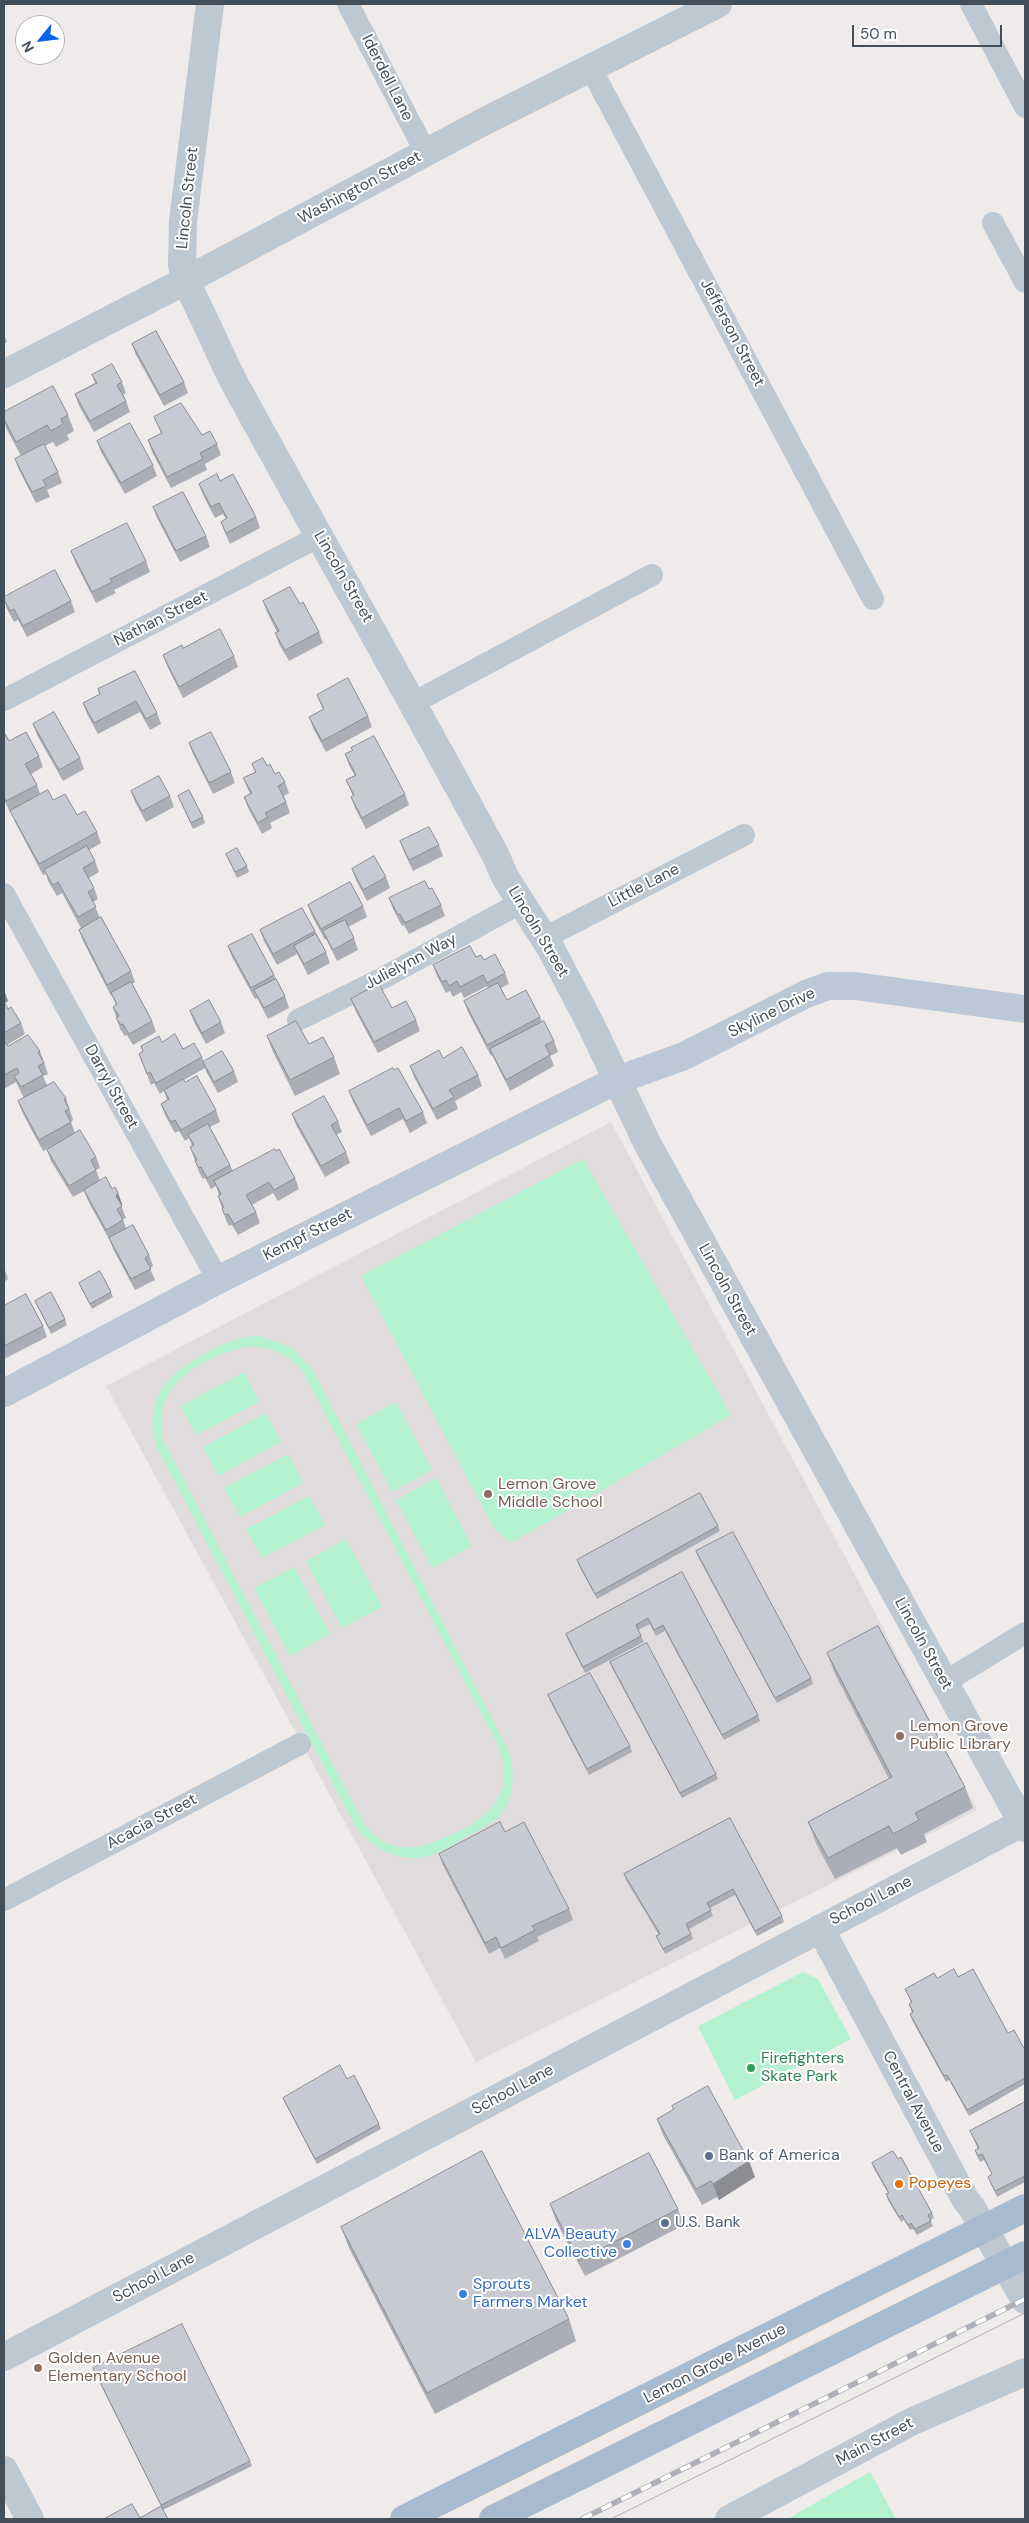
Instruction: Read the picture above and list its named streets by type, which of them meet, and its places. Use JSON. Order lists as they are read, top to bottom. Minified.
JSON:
{"streets":{"main road":["Skyline Drive","Kempf Street","Lemon Grove Avenue"],"street":["Iderdell Lane","Washington Street","Lincoln Street","Jefferson Street","Nathan Street","Little Lane","Julielynn Way","Darryl Street","Acacia Street","School Lane","Central Avenue","Main Street"]},"crossings":[["Iderdell Lane","Washington Street"],["Washington Street","Lincoln Street"],["Washington Street","Jefferson Street"],["Lincoln Street","Nathan Street"],["Lincoln Street","Little Lane"],["Lincoln Street","Julielynn Way"],["Lincoln Street","Skyline Drive"],["Lincoln Street","Kempf Street"],["Lincoln Street","School Lane"],["Skyline Drive","Kempf Street"],["Darryl Street","Kempf Street"],["School Lane","Central Avenue"],["Central Avenue","Lemon Grove Avenue"]],"places":["Lemon Grove Middle School","Lemon Grove Public Library","Firefighters Skate Park","Bank of America","Popeyes","U.S. Bank","ALVA Beauty Collective","Sprouts Farmers Market","Golden Avenue Elementary School"],"scale_bar":"50 m","north":"bottom left"}
